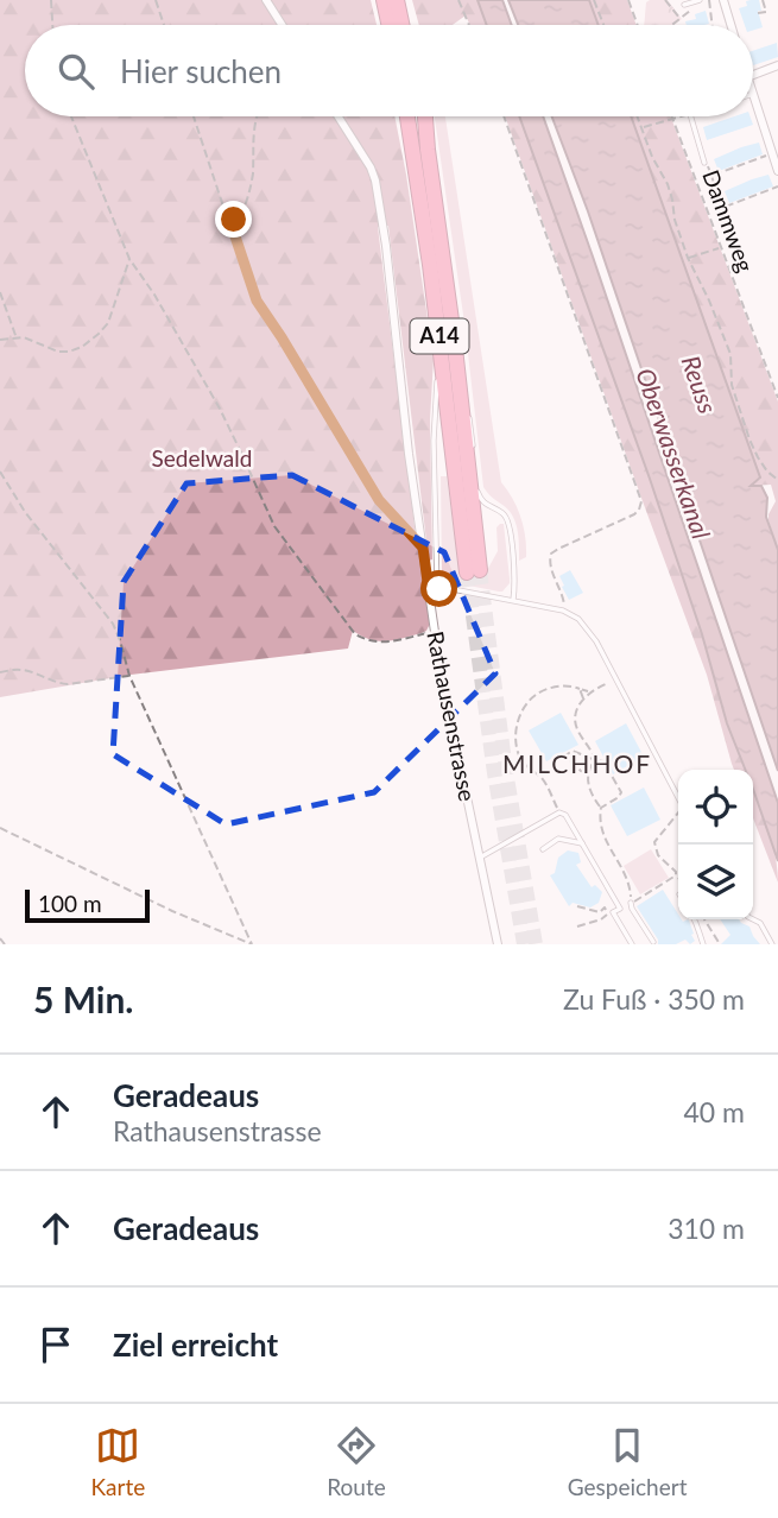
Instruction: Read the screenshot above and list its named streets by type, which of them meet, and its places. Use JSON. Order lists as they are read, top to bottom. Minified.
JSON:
{"streets":{"highway":["A14"],"street":["Rathausenstrasse"],"path":["Dammweg"]},"districts":["MILCHHOF"],"water":["Reuss","Oberwasserkanal"],"parks":["Sedelwald"],"scale_bar":"100 m","page":{"search":"Hier suchen","scale":"100 m","heading":["5 Min.","Zu Fuß · 350 m"],"list":[["Geradeaus","Rathausenstrasse","40 m"],["Geradeaus","310 m"],"Ziel erreicht"],"nav":["Karte","Route","Gespeichert"]}}
